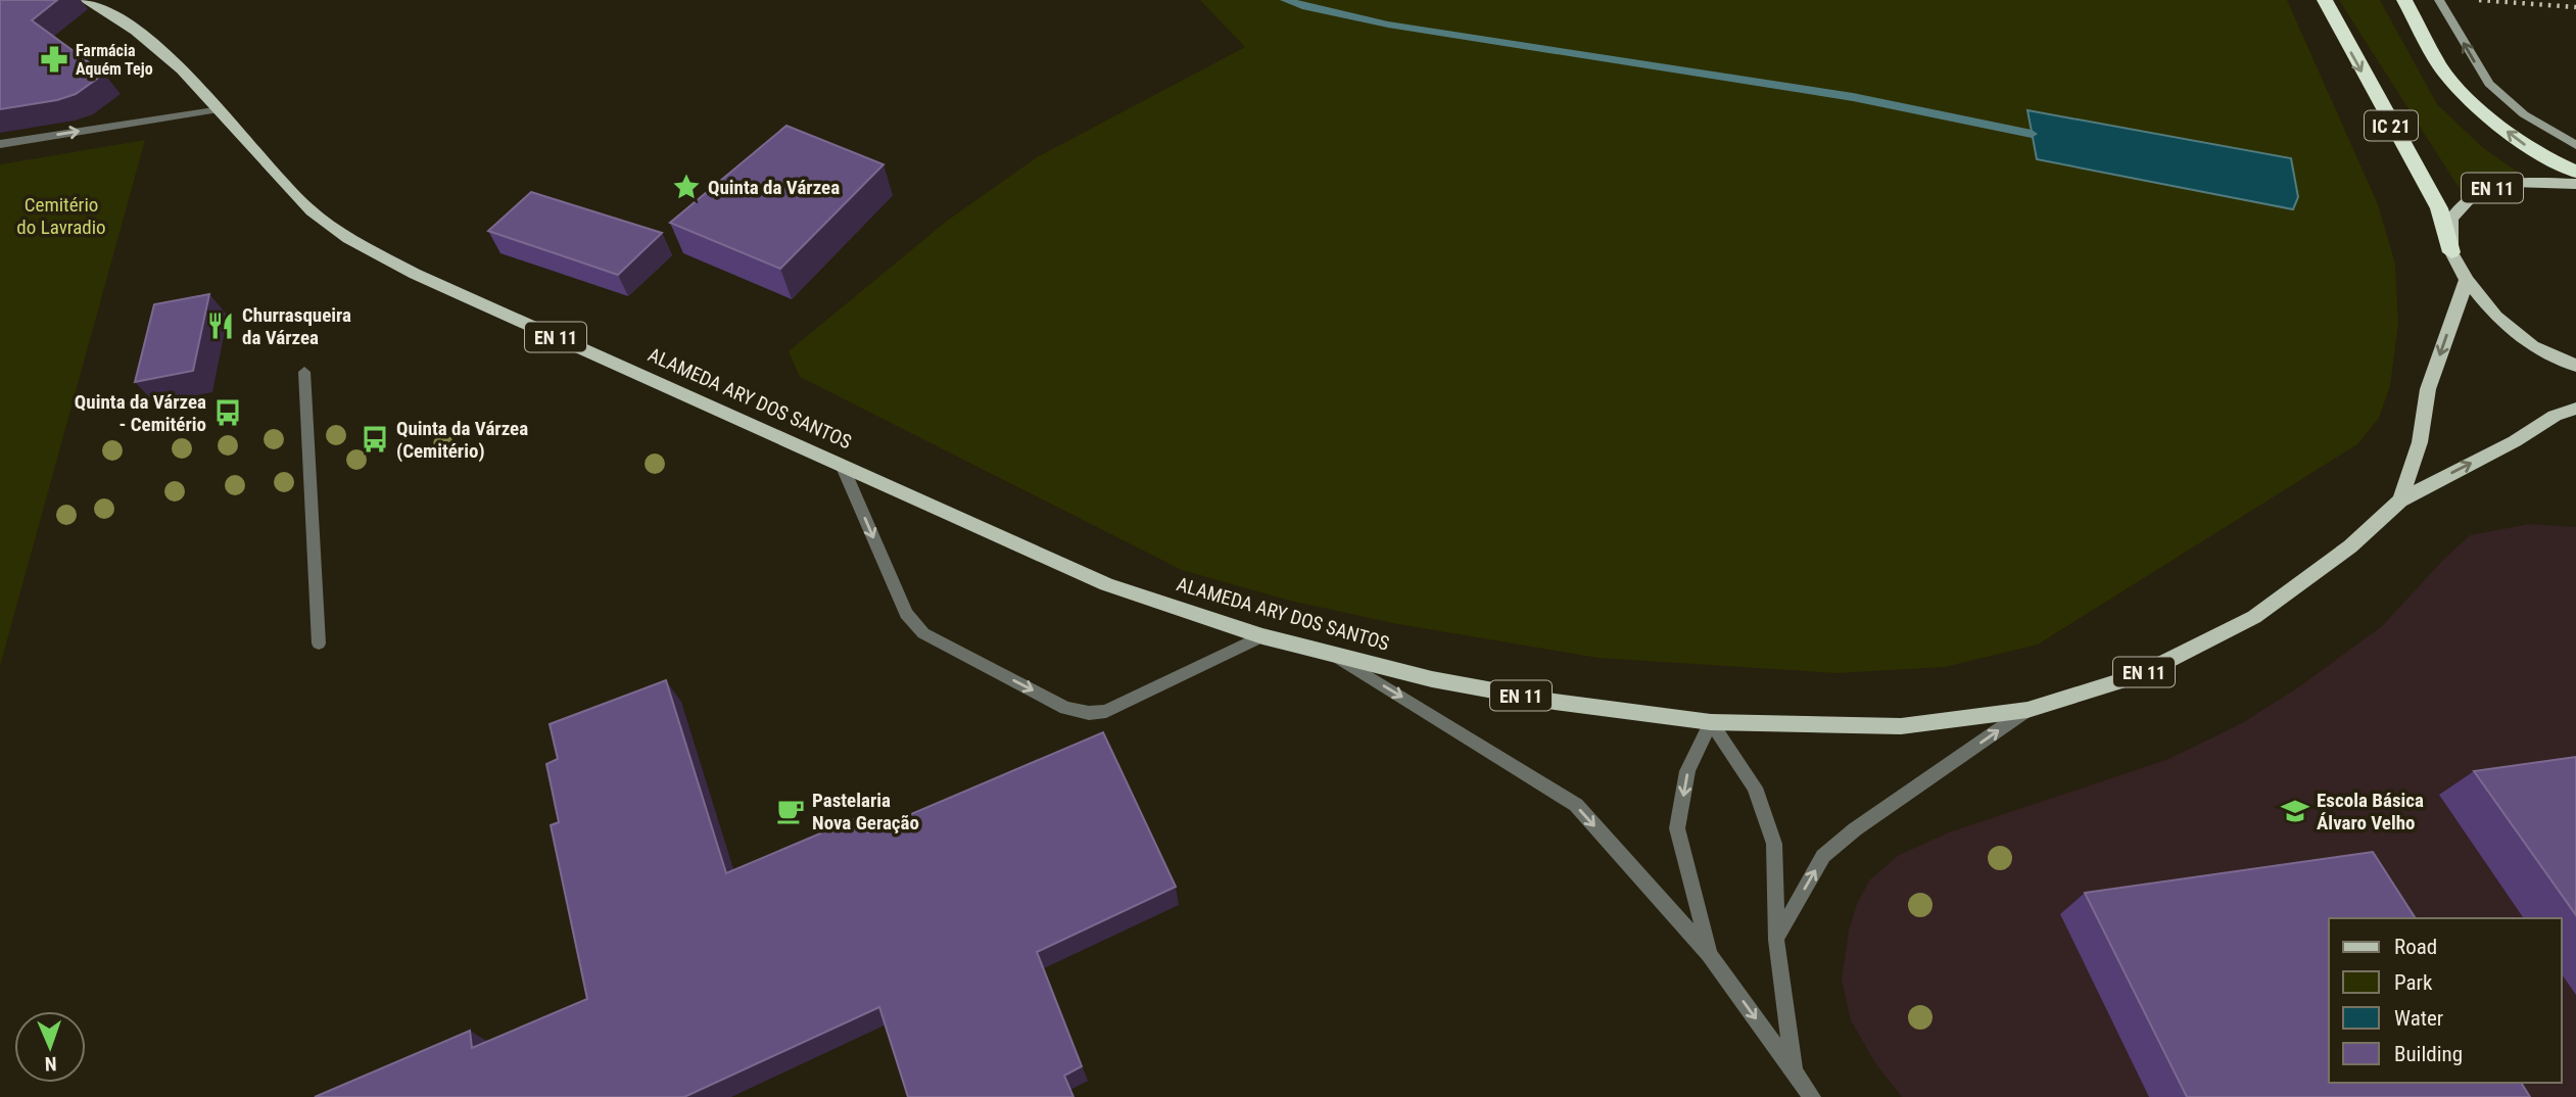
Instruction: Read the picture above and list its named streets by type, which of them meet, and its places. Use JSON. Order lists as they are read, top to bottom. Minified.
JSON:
{"streets":{"highway":["IC 21"],"main road":["EN 11","ALAMEDA ARY DOS SANTOS"]},"crossings":[["IC 21","EN 11"],["EN 11","ALAMEDA ARY DOS SANTOS"]],"parks":["Cemitério do Lavradio"],"places":{"pharmacy":["Farmácia Aquém Tejo"],"place":["Quinta da Várzea"],"restaurant":["Churrasqueira da Várzea"],"bus stop":["Quinta da Várzea - Cemitério","Quinta da Várzea (Cemitério)"],"cafe":["Pastelaria Nova Geração"],"school or university":["Escola Básica Álvaro Velho"]},"legend":["Road","Park","Water","Building"],"north":"bottom"}
